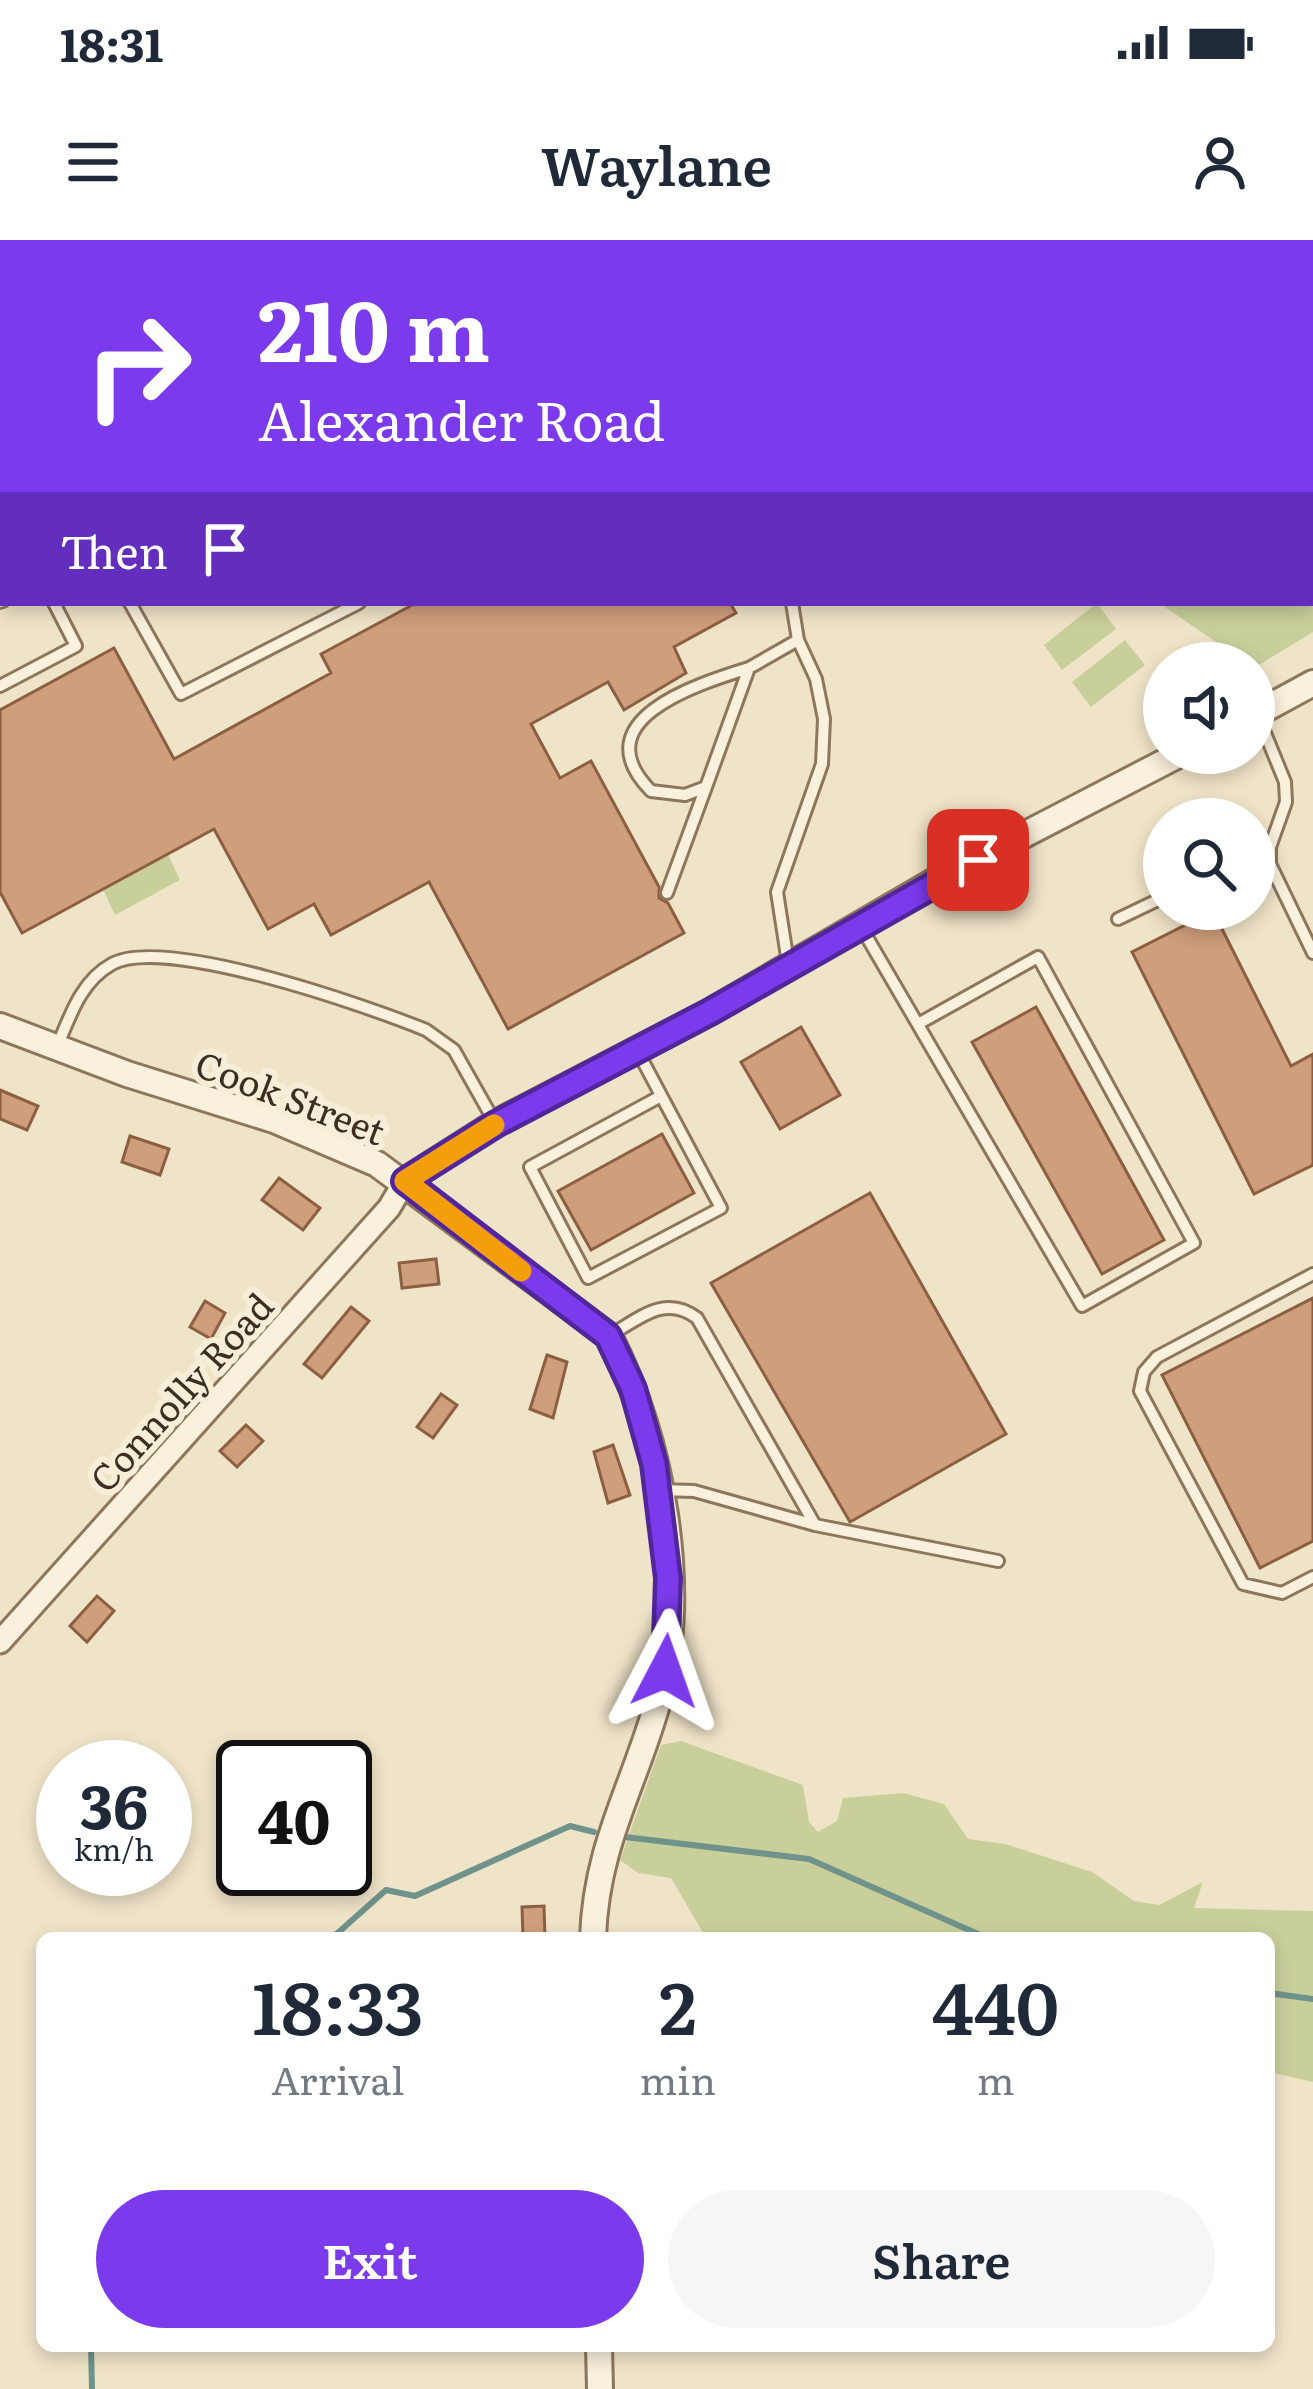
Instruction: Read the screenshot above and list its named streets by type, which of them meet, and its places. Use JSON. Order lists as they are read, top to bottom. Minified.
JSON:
{"streets":{"street":["Cook Street","Connolly Road"]},"crossings":[["Cook Street","Connolly Road"]],"page":{"status":"18:31","header":"Waylane","turn":["210 m","Alexander Road"],"then":"Then","speed":"36 km/h","limit":"40","eta":["18:33","Arrival","2","min","440","m"],"buttons":["Exit","Share"]}}
